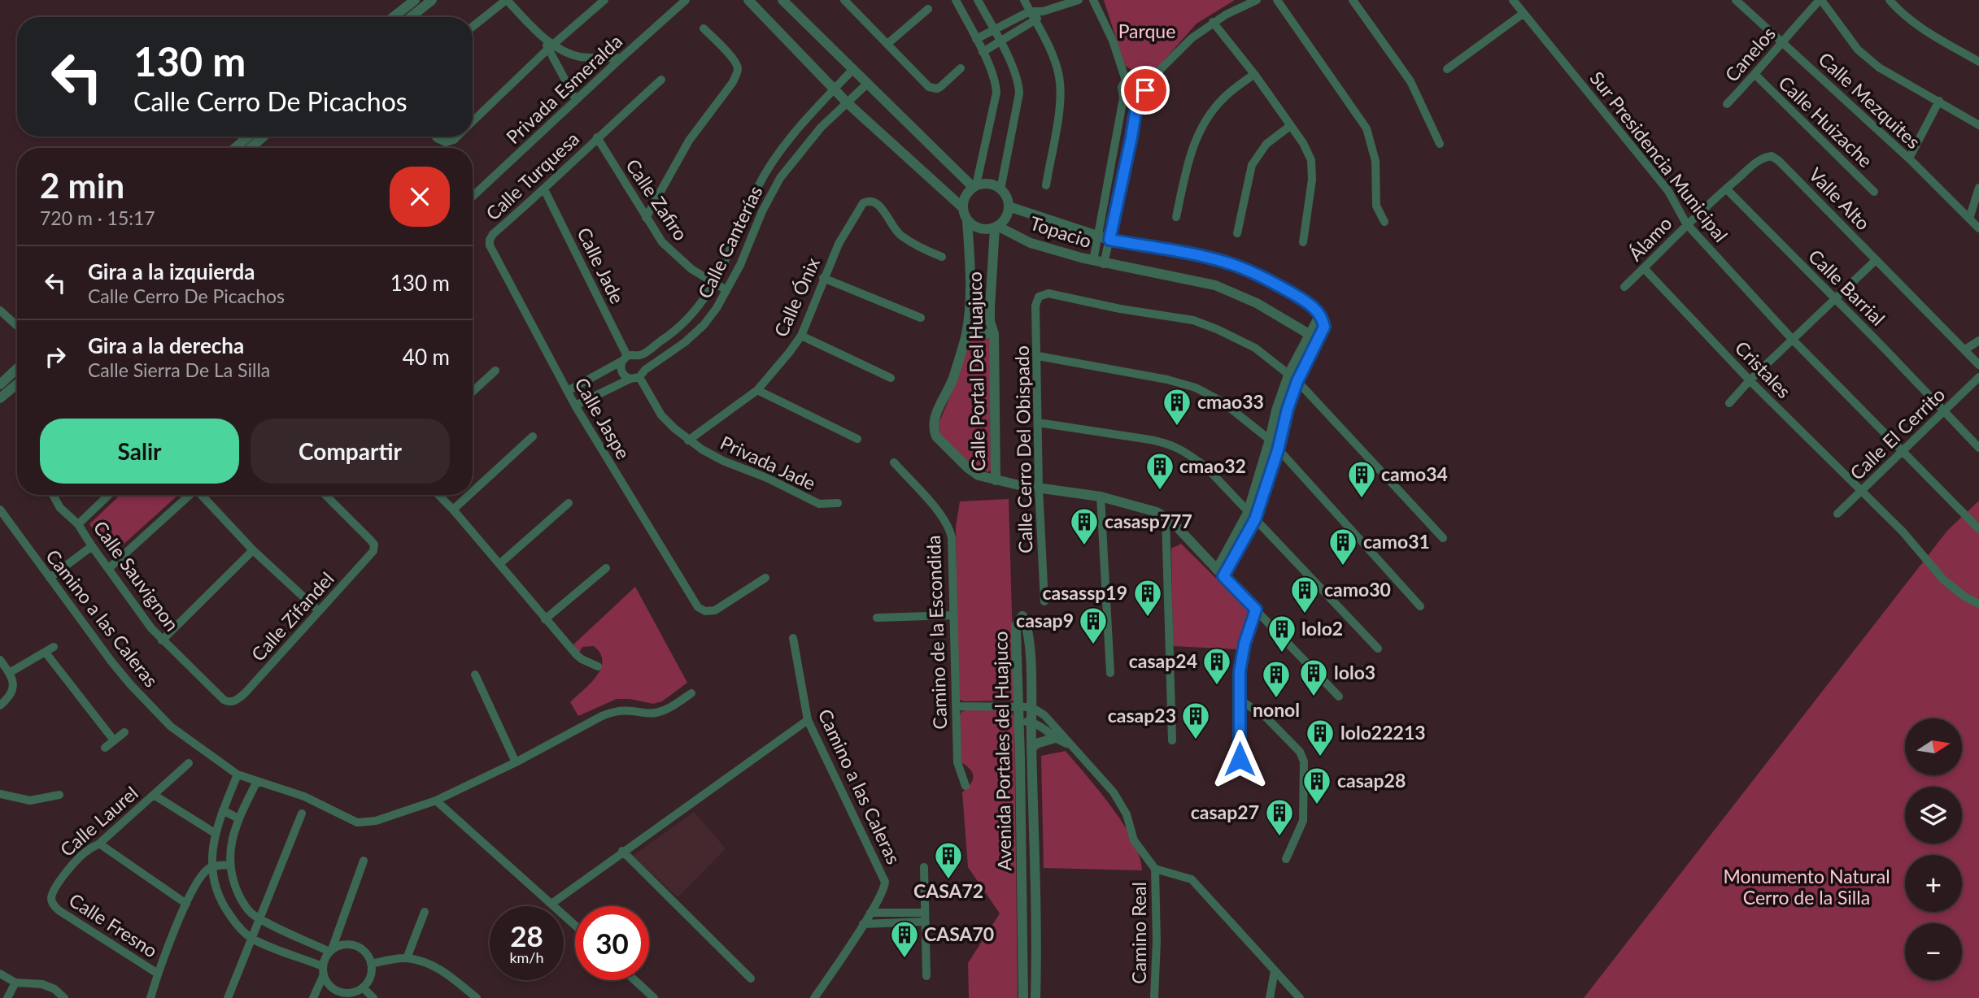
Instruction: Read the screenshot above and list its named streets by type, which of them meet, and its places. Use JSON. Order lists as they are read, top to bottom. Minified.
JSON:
{"streets":{"street":["Canelos","Privada Esmeralda","Calle Mezquites","Calle Huizache","Sur Presidencia Municipal","Calle Turquesa","Valle Alto","Calle Zafiro","Topacio","Álamo","Calle Canterías","Calle Jade","Calle Barrial","Calle Ónix","Cristales","Calle Portal Del Huajuco","Calle Jaspe","Calle El Cerrito","Calle Cerro Del Obispado","Privada Jade","Calle Sauvignon","Calle Zifandel","Camino a las Caleras","Camino de la Escondida","Avenida Portales del Huajuco","Calle Laurel","Calle Fresno","Camino Real"]},"crossings":[["Canelos","Calle Mezquites"],["Canelos","Calle Huizache"],["Sur Presidencia Municipal","Álamo"],["Sur Presidencia Municipal","Calle El Cerrito"],["Calle Turquesa","Calle Zafiro"],["Calle Turquesa","Calle Jade"],["Calle Turquesa","Calle Jaspe"],["Valle Alto","Álamo"],["Calle Zafiro","Calle Canterías"],["Topacio","Calle Portal Del Huajuco"],["Álamo","Calle Barrial"],["Álamo","Cristales"],["Calle Canterías","Calle Jade"],["Calle Canterías","Calle Jaspe"],["Calle Jade","Calle Ónix"],["Calle Jade","Privada Jade"],["Calle Barrial","Calle El Cerrito"],["Calle Ónix","Privada Jade"],["Cristales","Calle El Cerrito"],["Calle Sauvignon","Calle Zifandel"],["Calle Laurel","Calle Fresno"]],"parks":["Parque","Monumento Natural Cerro de la Silla"],"places":{"building":["cmao33","cmao32","camo34","casasp777","camo31","camo30","casassp19","casap9","lolo2","casap24","lolo3","nonol","casap23","lolo22213","casap28","casap27","CASA72","CASA70"]},"north":"right","page":{"turn":["130 m","Calle Cerro De Picachos"],"heading":["2 min","720 m · 15:17"],"list":[{"name":"Gira a la izquierda","note":"Calle Cerro De Picachos","value":"130 m"},{"name":"Gira a la derecha","note":"Calle Sierra De La Silla","value":"40 m"}],"buttons":["Salir","Compartir"],"map_buttons":["+","−"],"speed":"28 km/h","limit":"30"}}
